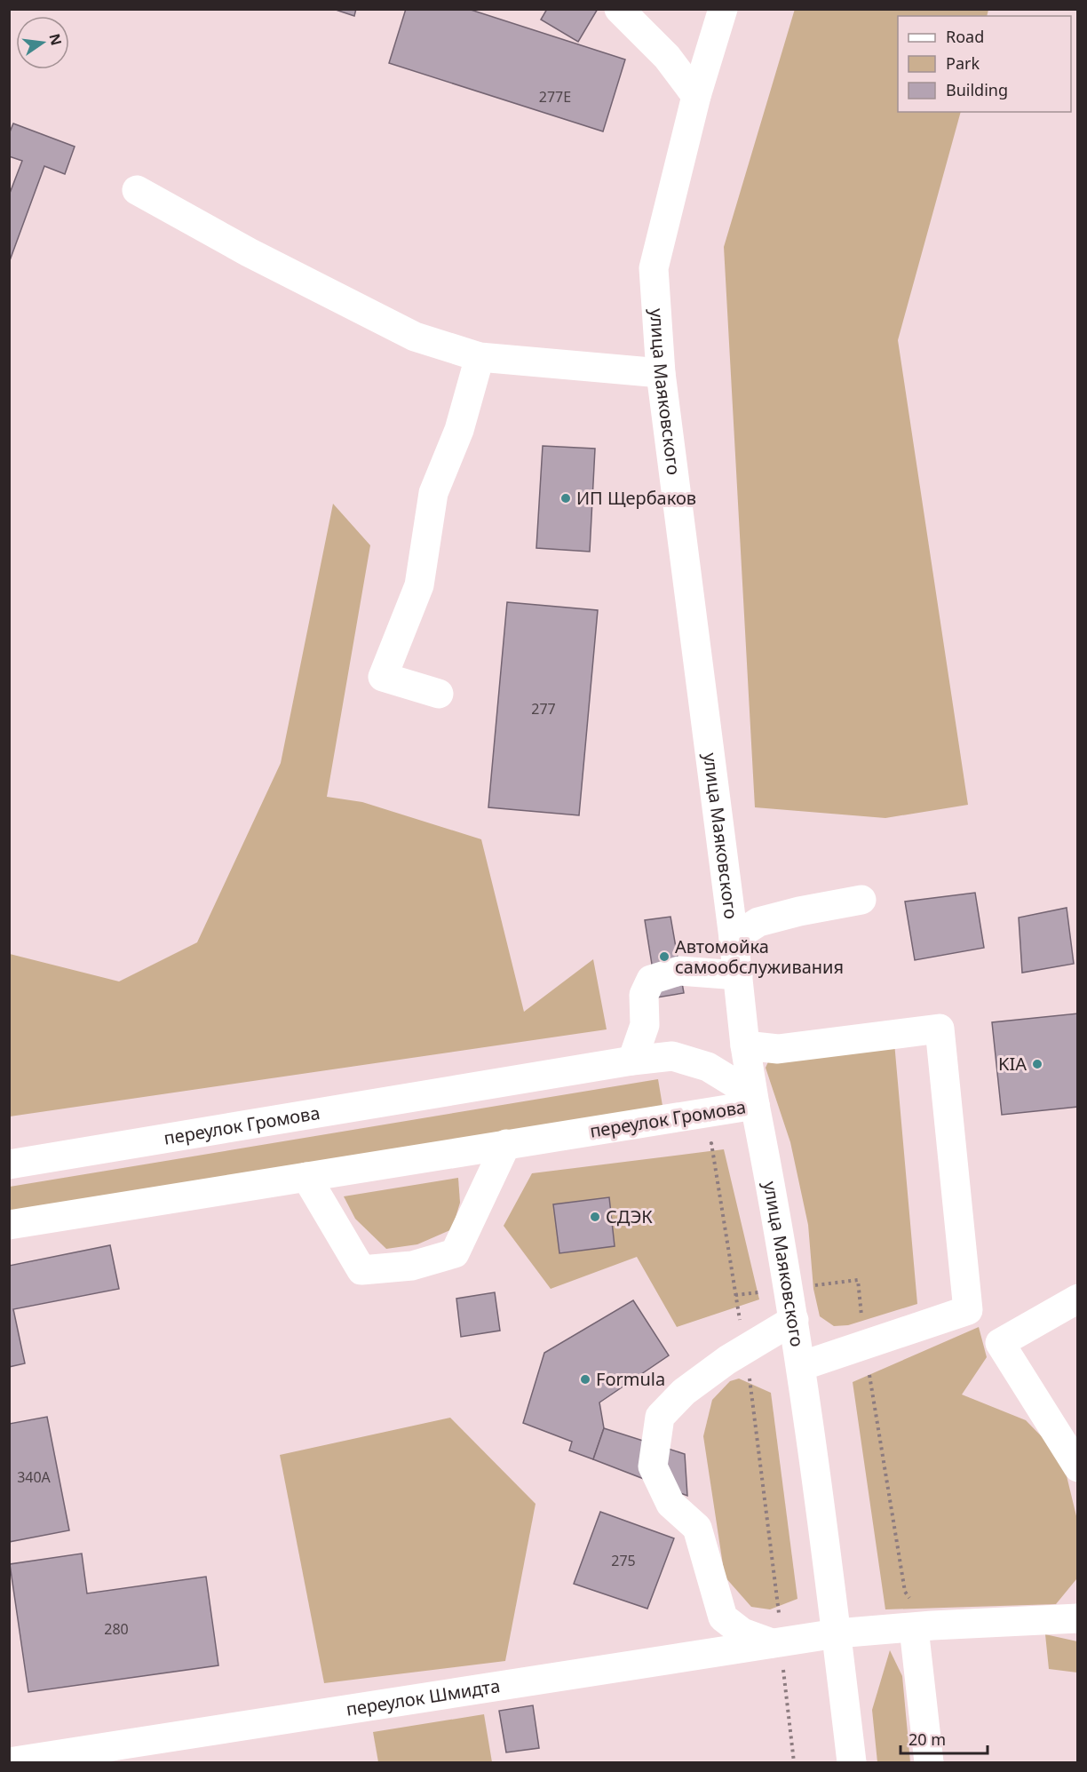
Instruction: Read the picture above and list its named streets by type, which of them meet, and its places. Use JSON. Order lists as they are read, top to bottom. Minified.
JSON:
{"streets":{"main road":["улица Маяковского","переулок Громова","переулок Шмидта"]},"crossings":[["улица Маяковского","переулок Громова"],["улица Маяковского","переулок Шмидта"]],"places":["ИП Щербаков","Автомойка самообслуживания","KIA","СДЭК","Formula"],"house_numbers":["277Е","277","340А","275","280"],"legend":["Road","Park","Building"],"scale_bar":"20 m","north":"right"}
